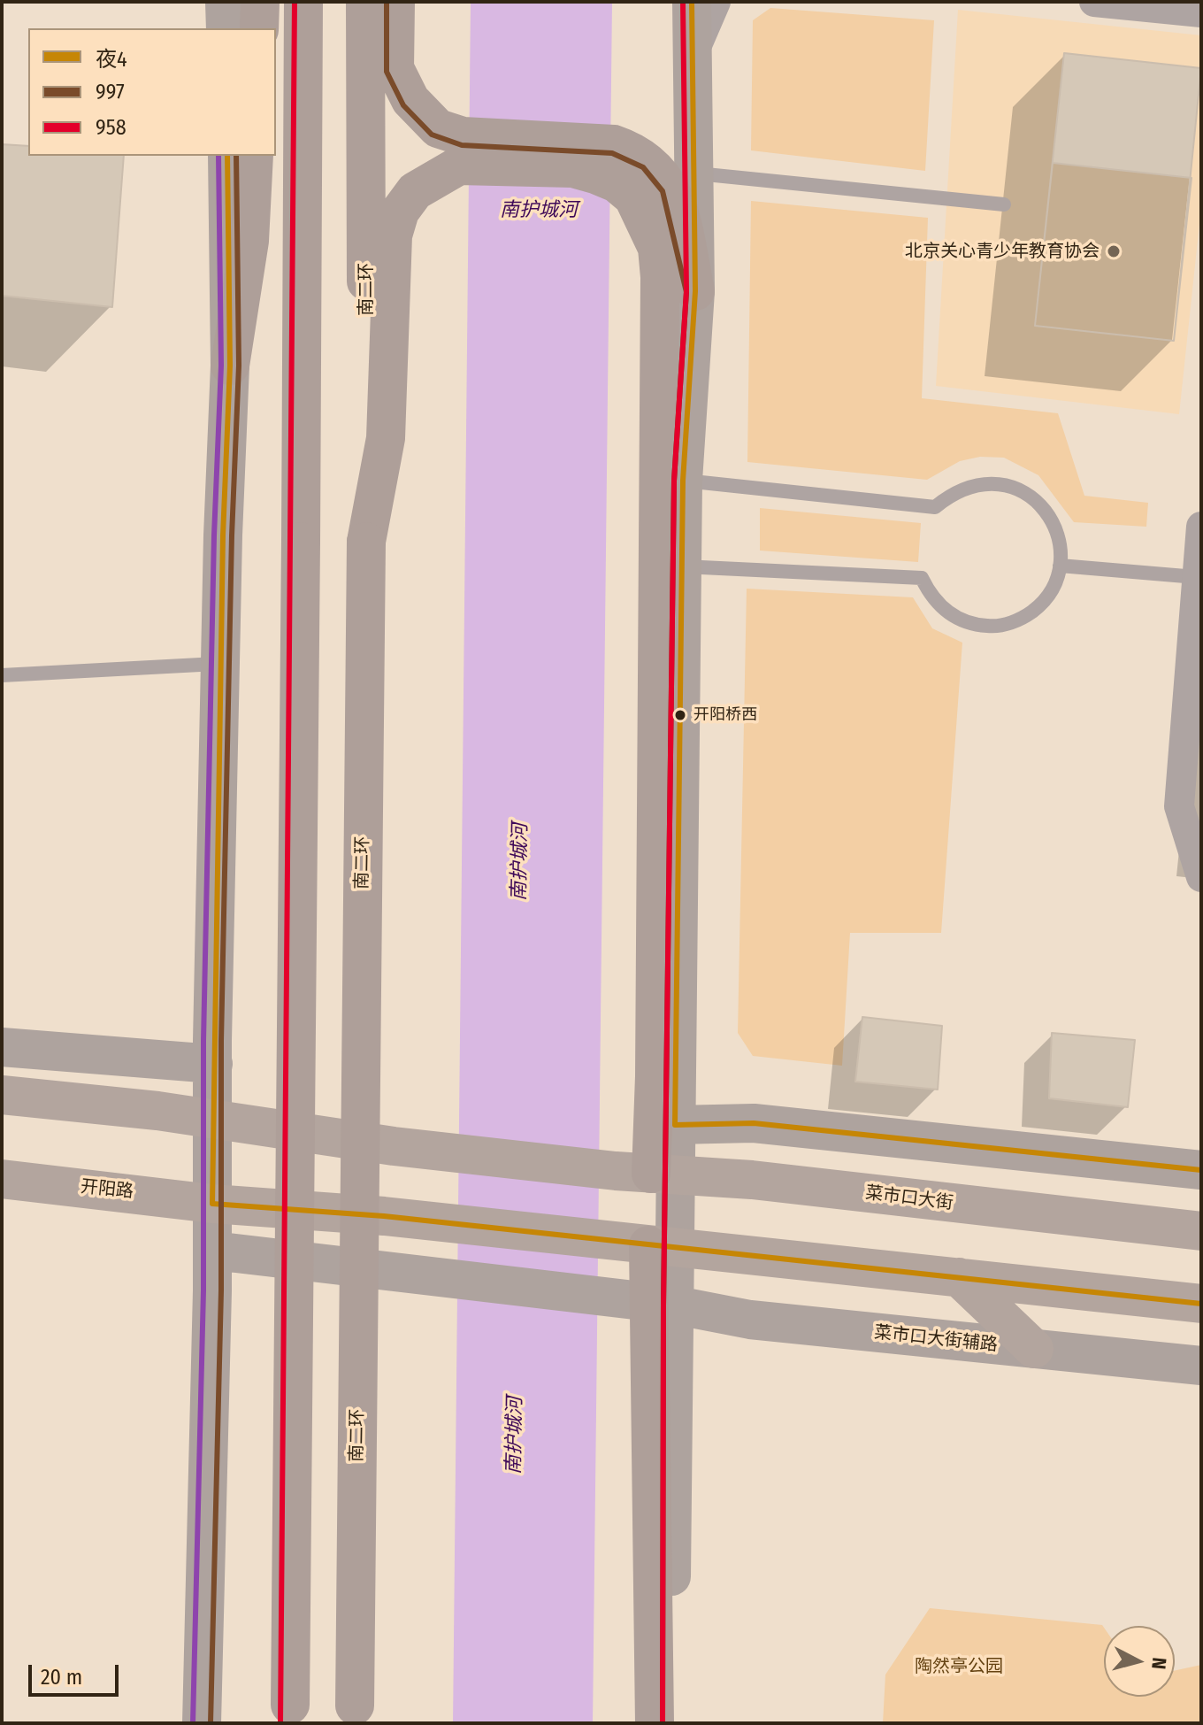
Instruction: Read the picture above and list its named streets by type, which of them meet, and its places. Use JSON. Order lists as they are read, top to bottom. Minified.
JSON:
{"streets":{"highway":["南二环"],"main road":["开阳路","菜市口大街"],"street":["菜市口大街辅路"]},"water":["南护城河"],"parks":["陶然亭公园"],"places":["北京关心青少年教育协会","开阳桥西"],"lines":["transit line 夜4","transit line 997","transit line 958"],"legend":["夜4","997","958"],"scale_bar":"20 m","north":"right"}
